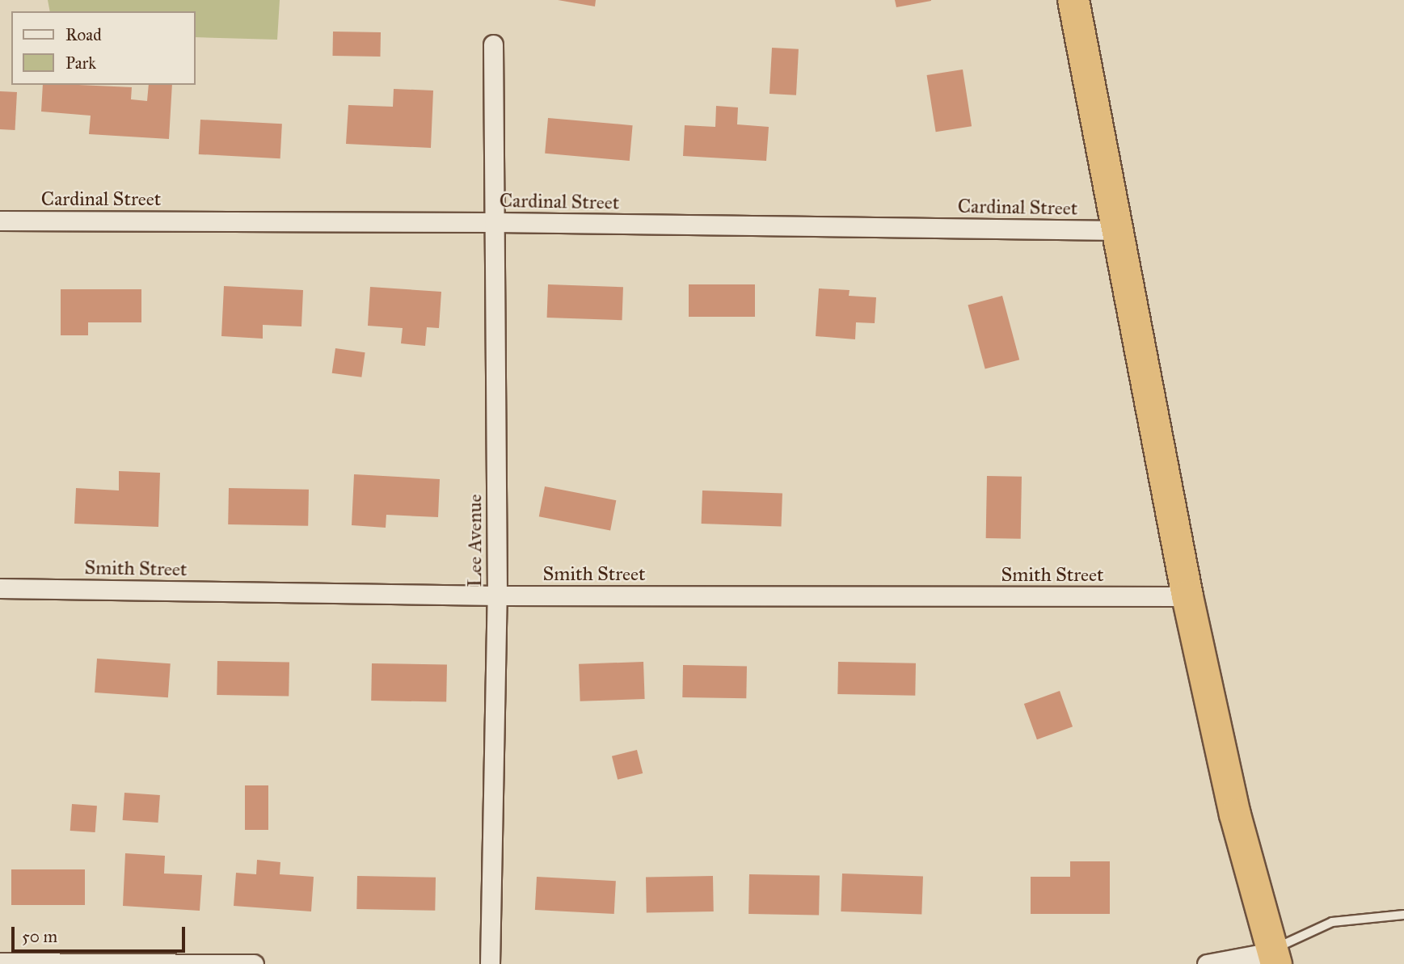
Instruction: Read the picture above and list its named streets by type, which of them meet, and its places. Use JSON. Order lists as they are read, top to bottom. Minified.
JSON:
{"streets":{"street":["Cardinal Street","Lee Avenue","Smith Street"]},"crossings":[["Cardinal Street","Lee Avenue"],["Lee Avenue","Smith Street"]],"legend":["Road","Park"],"scale_bar":"50 m"}
